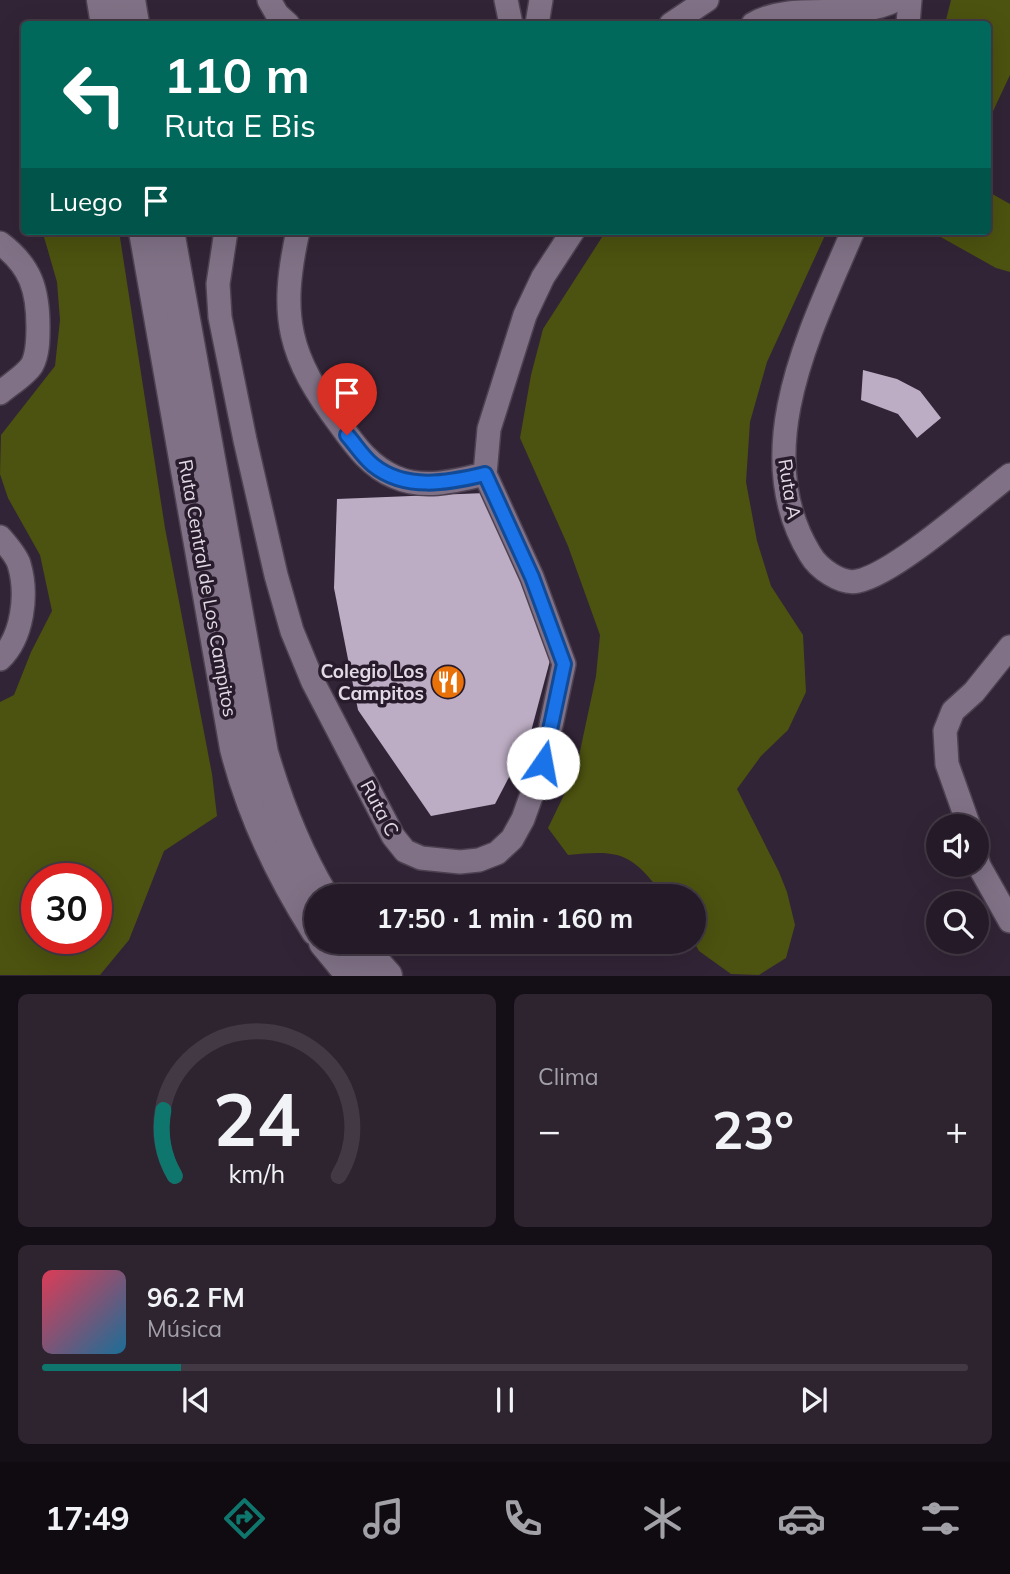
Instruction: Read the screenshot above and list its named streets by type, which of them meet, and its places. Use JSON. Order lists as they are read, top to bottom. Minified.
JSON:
{"streets":{"main road":["Ruta Central de Los Campitos"],"street":["Ruta A","Ruta C"]},"places":{"restaurant":["Colegio Los Campitos"]},"page":{"turn":["110 m","Ruta E Bis"],"then":"Luego","limit":"30","trip":"17:50 · 1 min · 160 m","tile":"Clima","heat":["−","23°","+"],"song":["96.2 FM","Música"],"tabs":"17:49","gauge":["24","km/h"]}}
